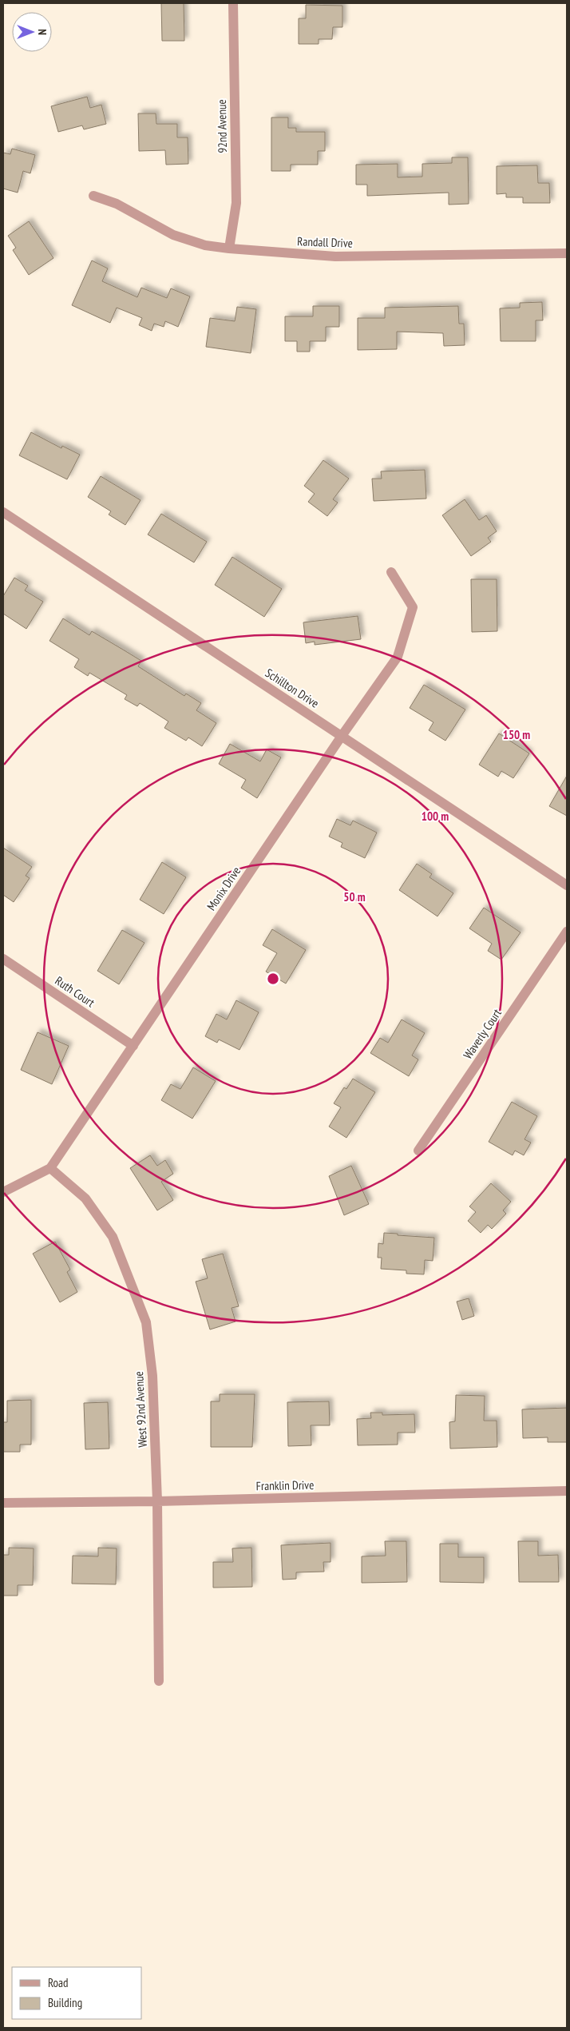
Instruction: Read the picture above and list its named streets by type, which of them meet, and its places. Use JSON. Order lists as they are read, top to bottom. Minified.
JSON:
{"streets":{"street":["92nd Avenue","Randall Drive","Schillton Drive","Monix Drive","Ruth Court","Waverly Court","West 92nd Avenue","Franklin Drive"]},"crossings":[["92nd Avenue","Randall Drive"],["Schillton Drive","Monix Drive"],["Monix Drive","Ruth Court"],["Monix Drive","West 92nd Avenue"],["West 92nd Avenue","Franklin Drive"]],"legend":["Road","Building"],"north":"right","rings":["150 m","100 m","50 m"]}
